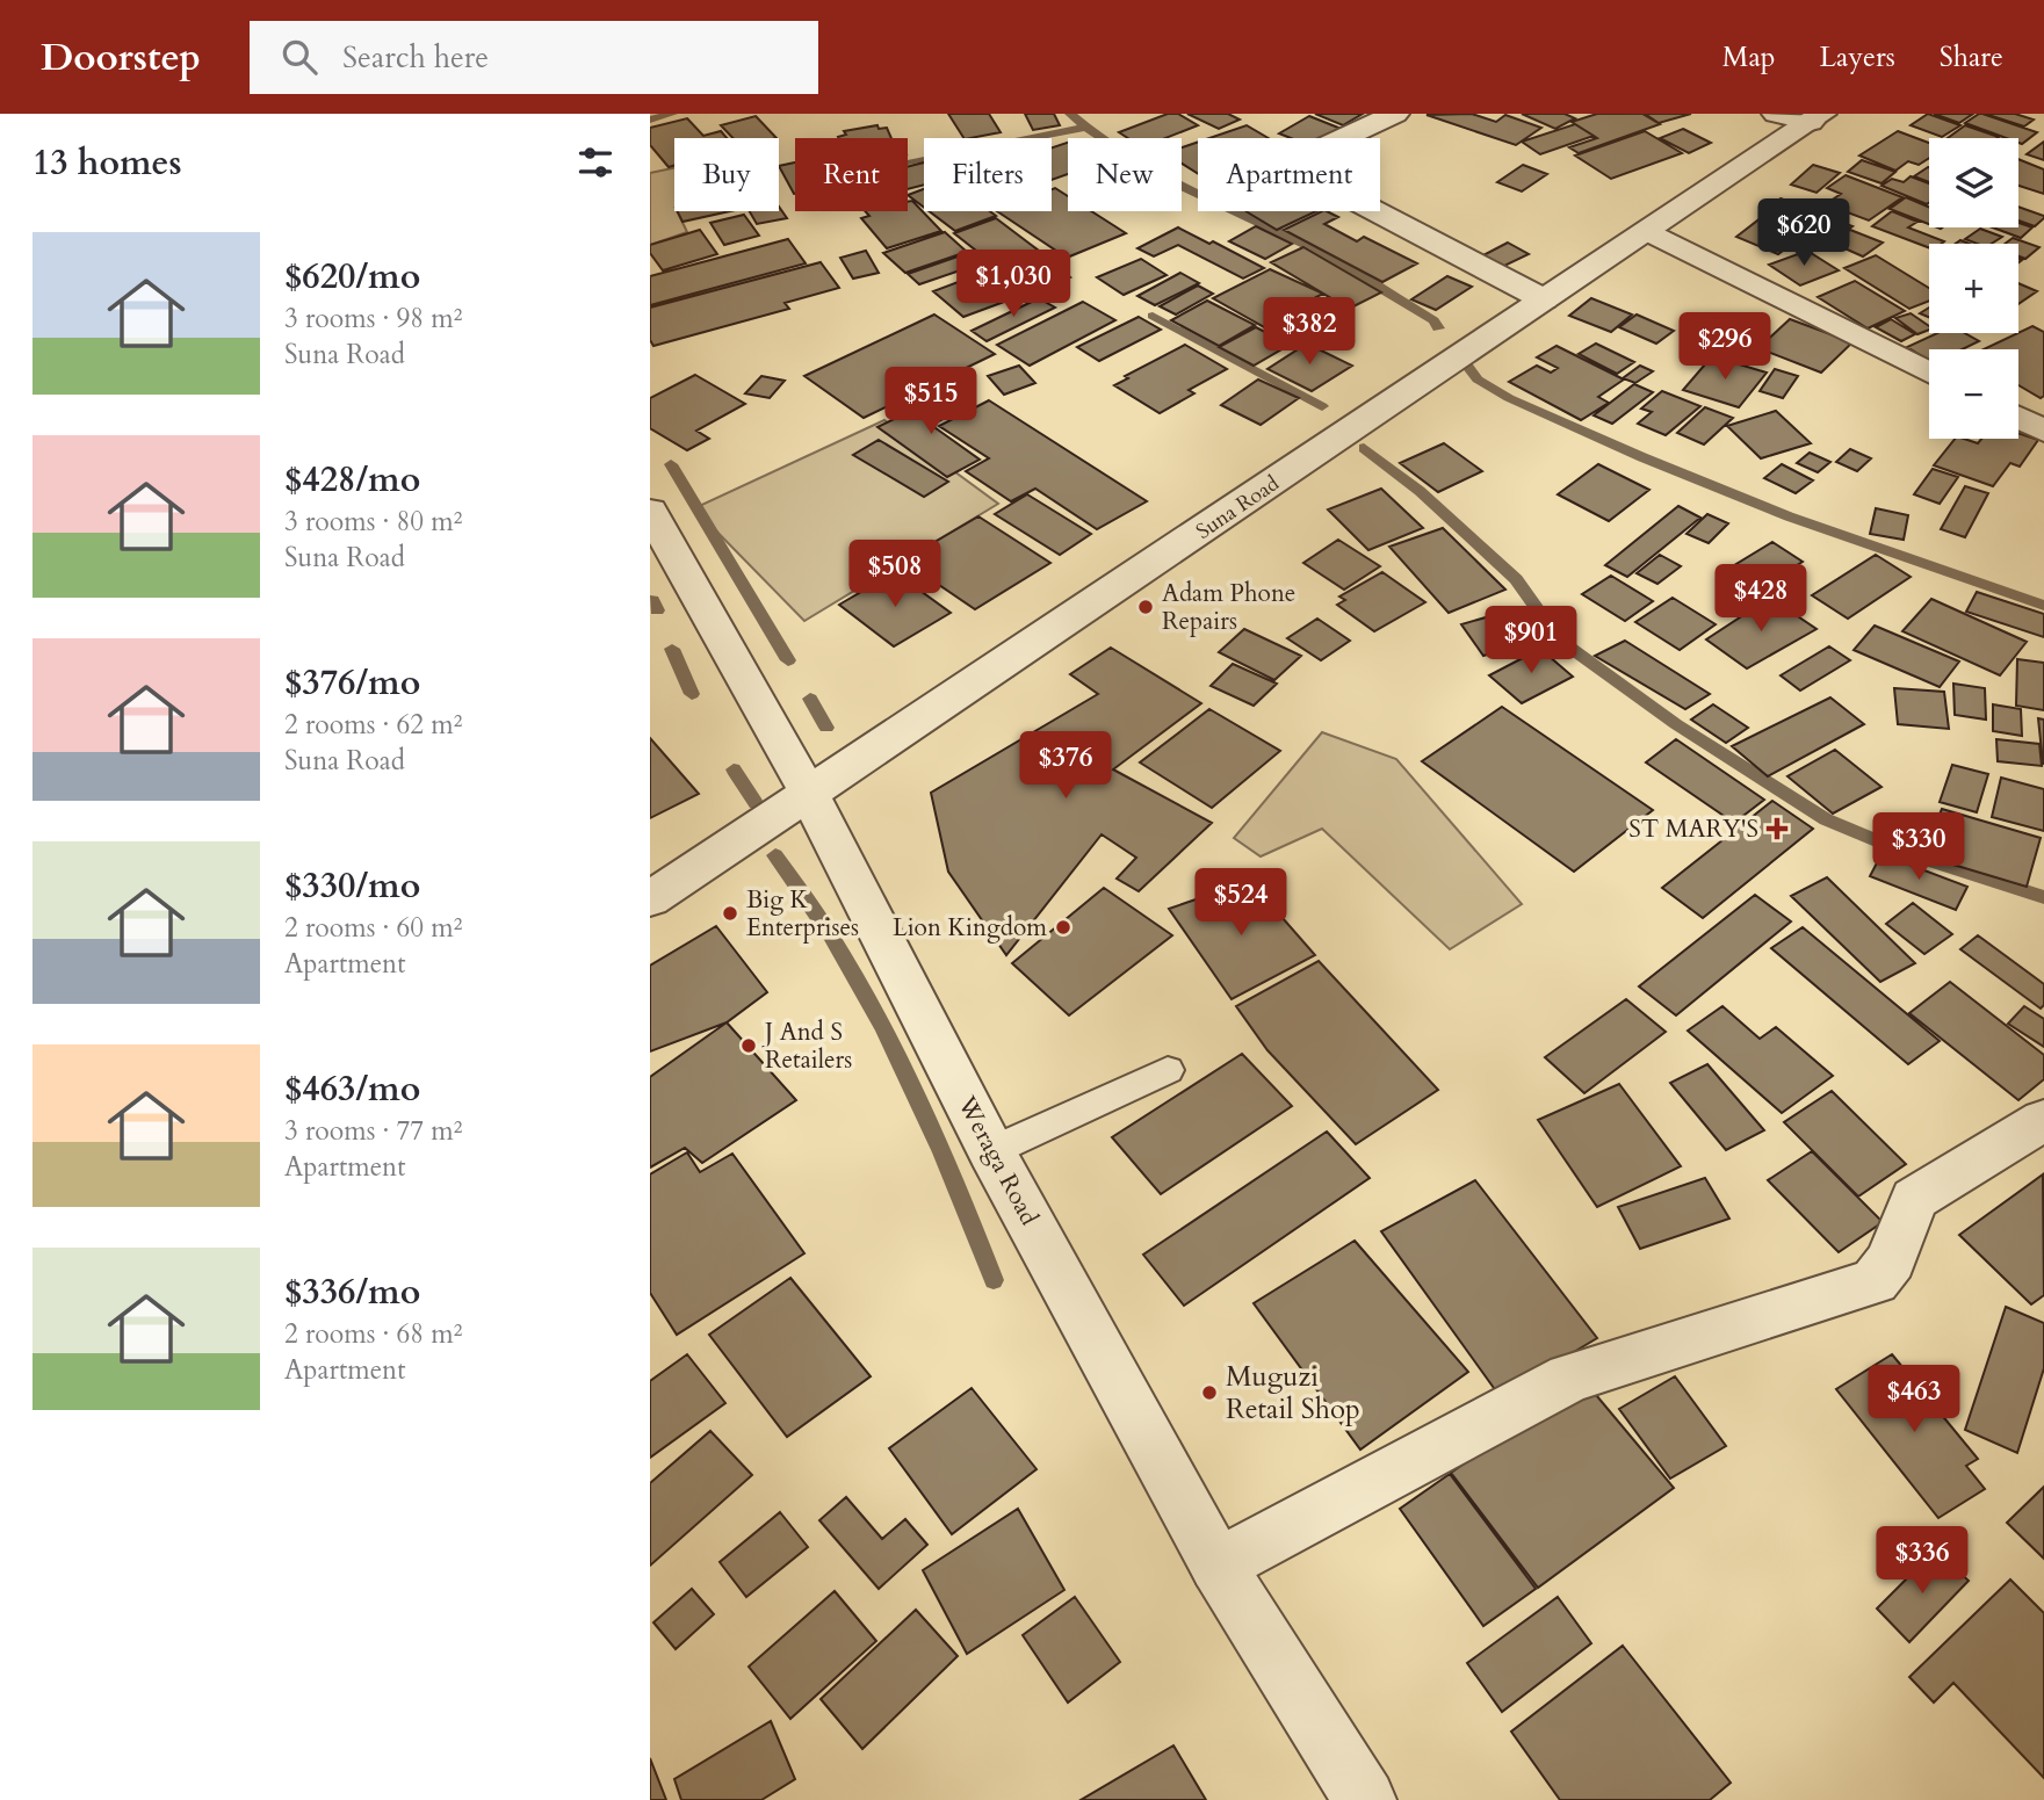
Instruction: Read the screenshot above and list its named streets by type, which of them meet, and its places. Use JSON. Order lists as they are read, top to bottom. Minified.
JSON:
{"streets":{"street":["Suna Road","Weraga Road"]},"crossings":[["Suna Road","Weraga Road"]],"places":{"other":["Adam Phone Repairs","Big K Enterprises","Lion Kingdom","J And S Retailers","Muguzi Retail Shop"],"health":["ST MARY'S"]},"page":{"header":"Doorstep","search":"Search here","nav":["Map","Layers","Share"],"heading":"13 homes","map_buttons":["+","−"],"chip":["Buy","Rent","Filters","New","Apartment"],"price":["$620","$1,030","$382","$296","$515","$508","$428","$901","$376","$330","$524","$463","$336"],"list":[{"name":"$620/mo","note":"3 rooms · 98 m² · Suna Road"},{"name":"$428/mo","note":"3 rooms · 80 m² · Suna Road"},{"name":"$376/mo","note":"2 rooms · 62 m² · Suna Road"},{"name":"$330/mo","note":"2 rooms · 60 m² · Apartment"},{"name":"$463/mo","note":"3 rooms · 77 m² · Apartment"},{"name":"$336/mo","note":"2 rooms · 68 m² · Apartment"}]}}
